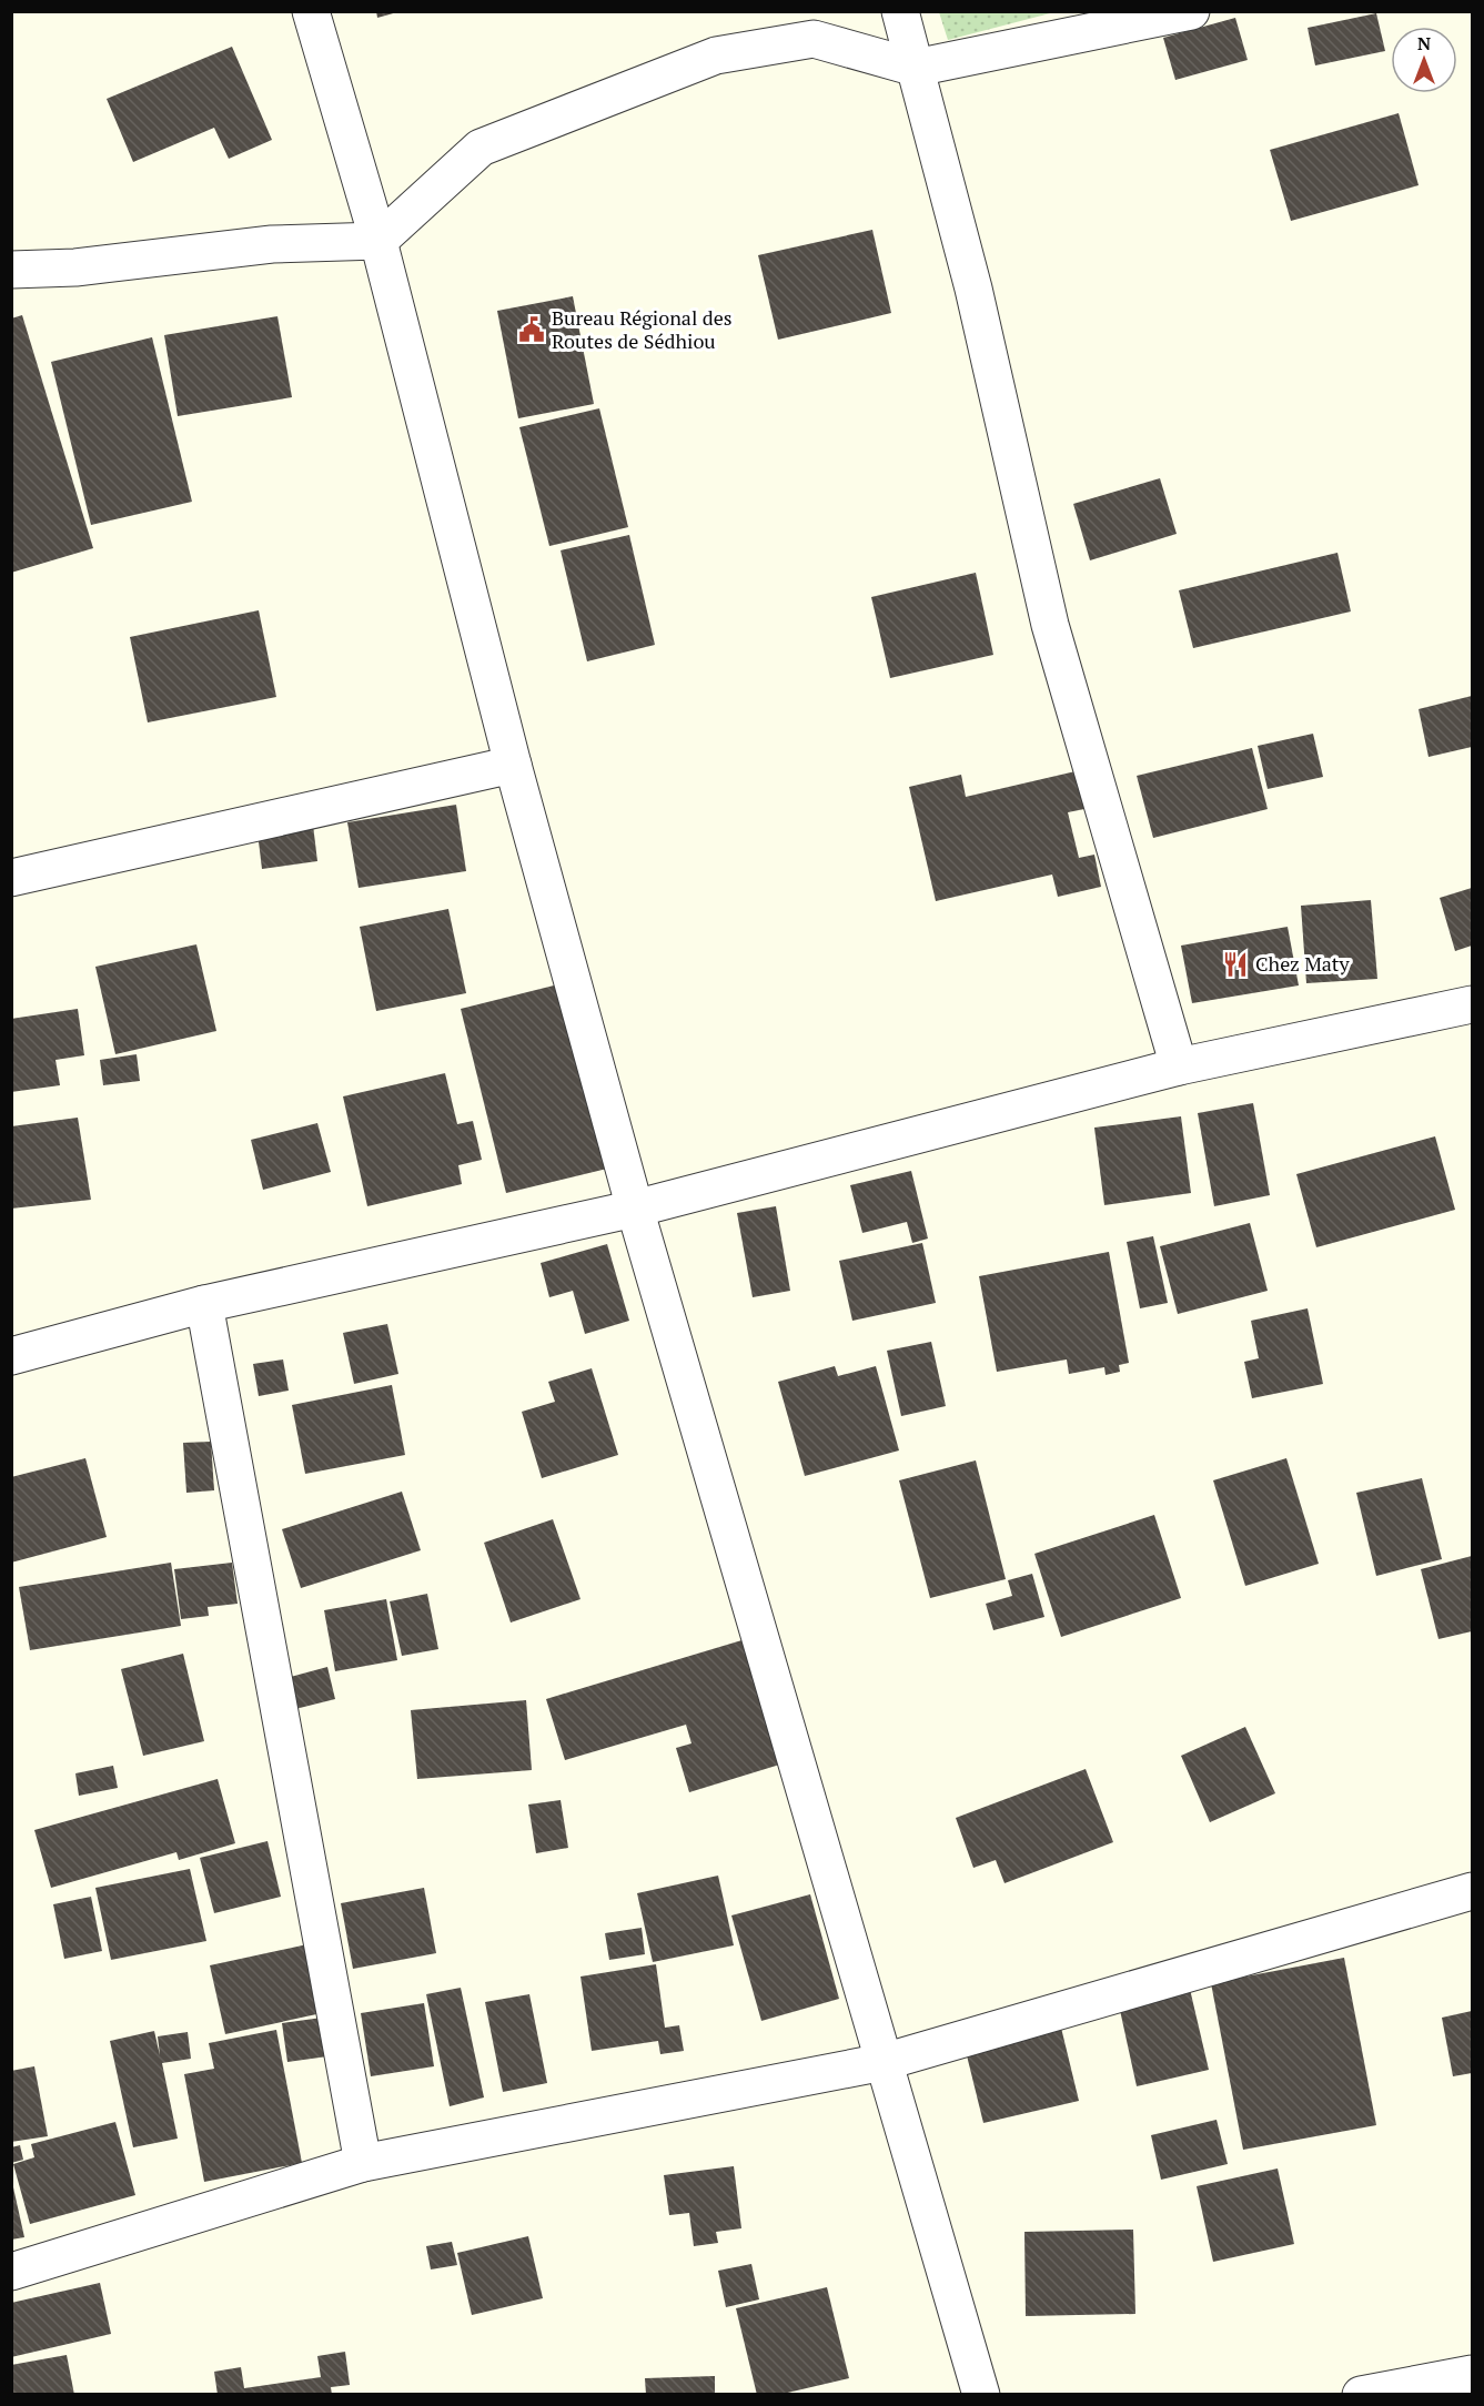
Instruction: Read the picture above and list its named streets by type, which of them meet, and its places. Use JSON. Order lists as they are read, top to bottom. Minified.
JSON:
{"places":{"public building":["Bureau Régional des Routes de Sédhiou"],"restaurant":["Chez Maty"]},"north":"top"}
